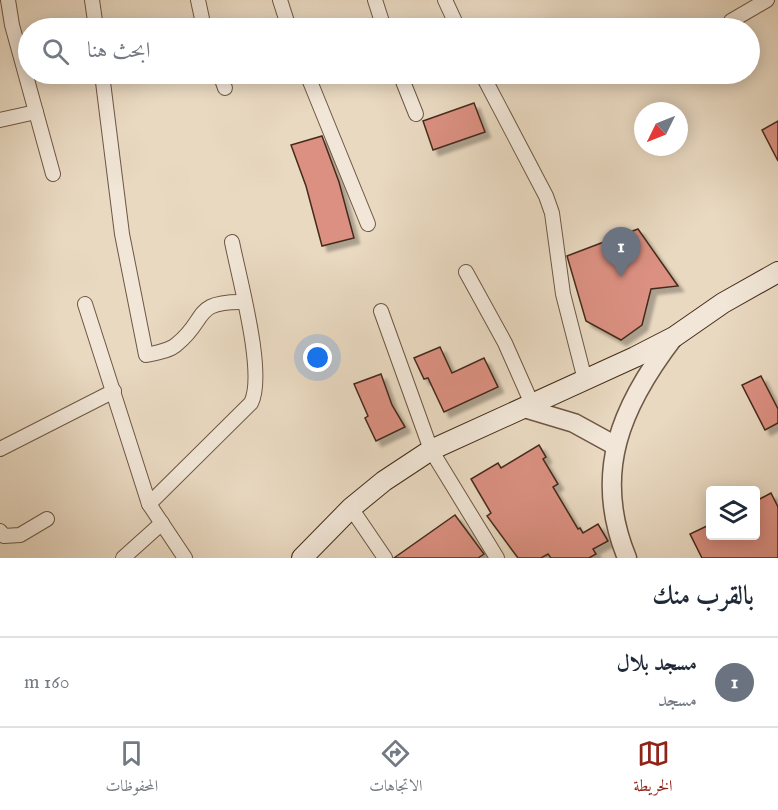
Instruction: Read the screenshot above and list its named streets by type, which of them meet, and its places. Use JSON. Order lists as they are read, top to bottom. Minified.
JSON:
{"north":"bottom left","page":{"search":"ابحث هنا","pins":"1","heading":"بالقرب منك","list":[{"mark":"1","name":"مسجد بلال","note":"مسجد","value":"160 m"}],"nav":["الخريطة","الاتجاهات","المحفوظات"]}}
